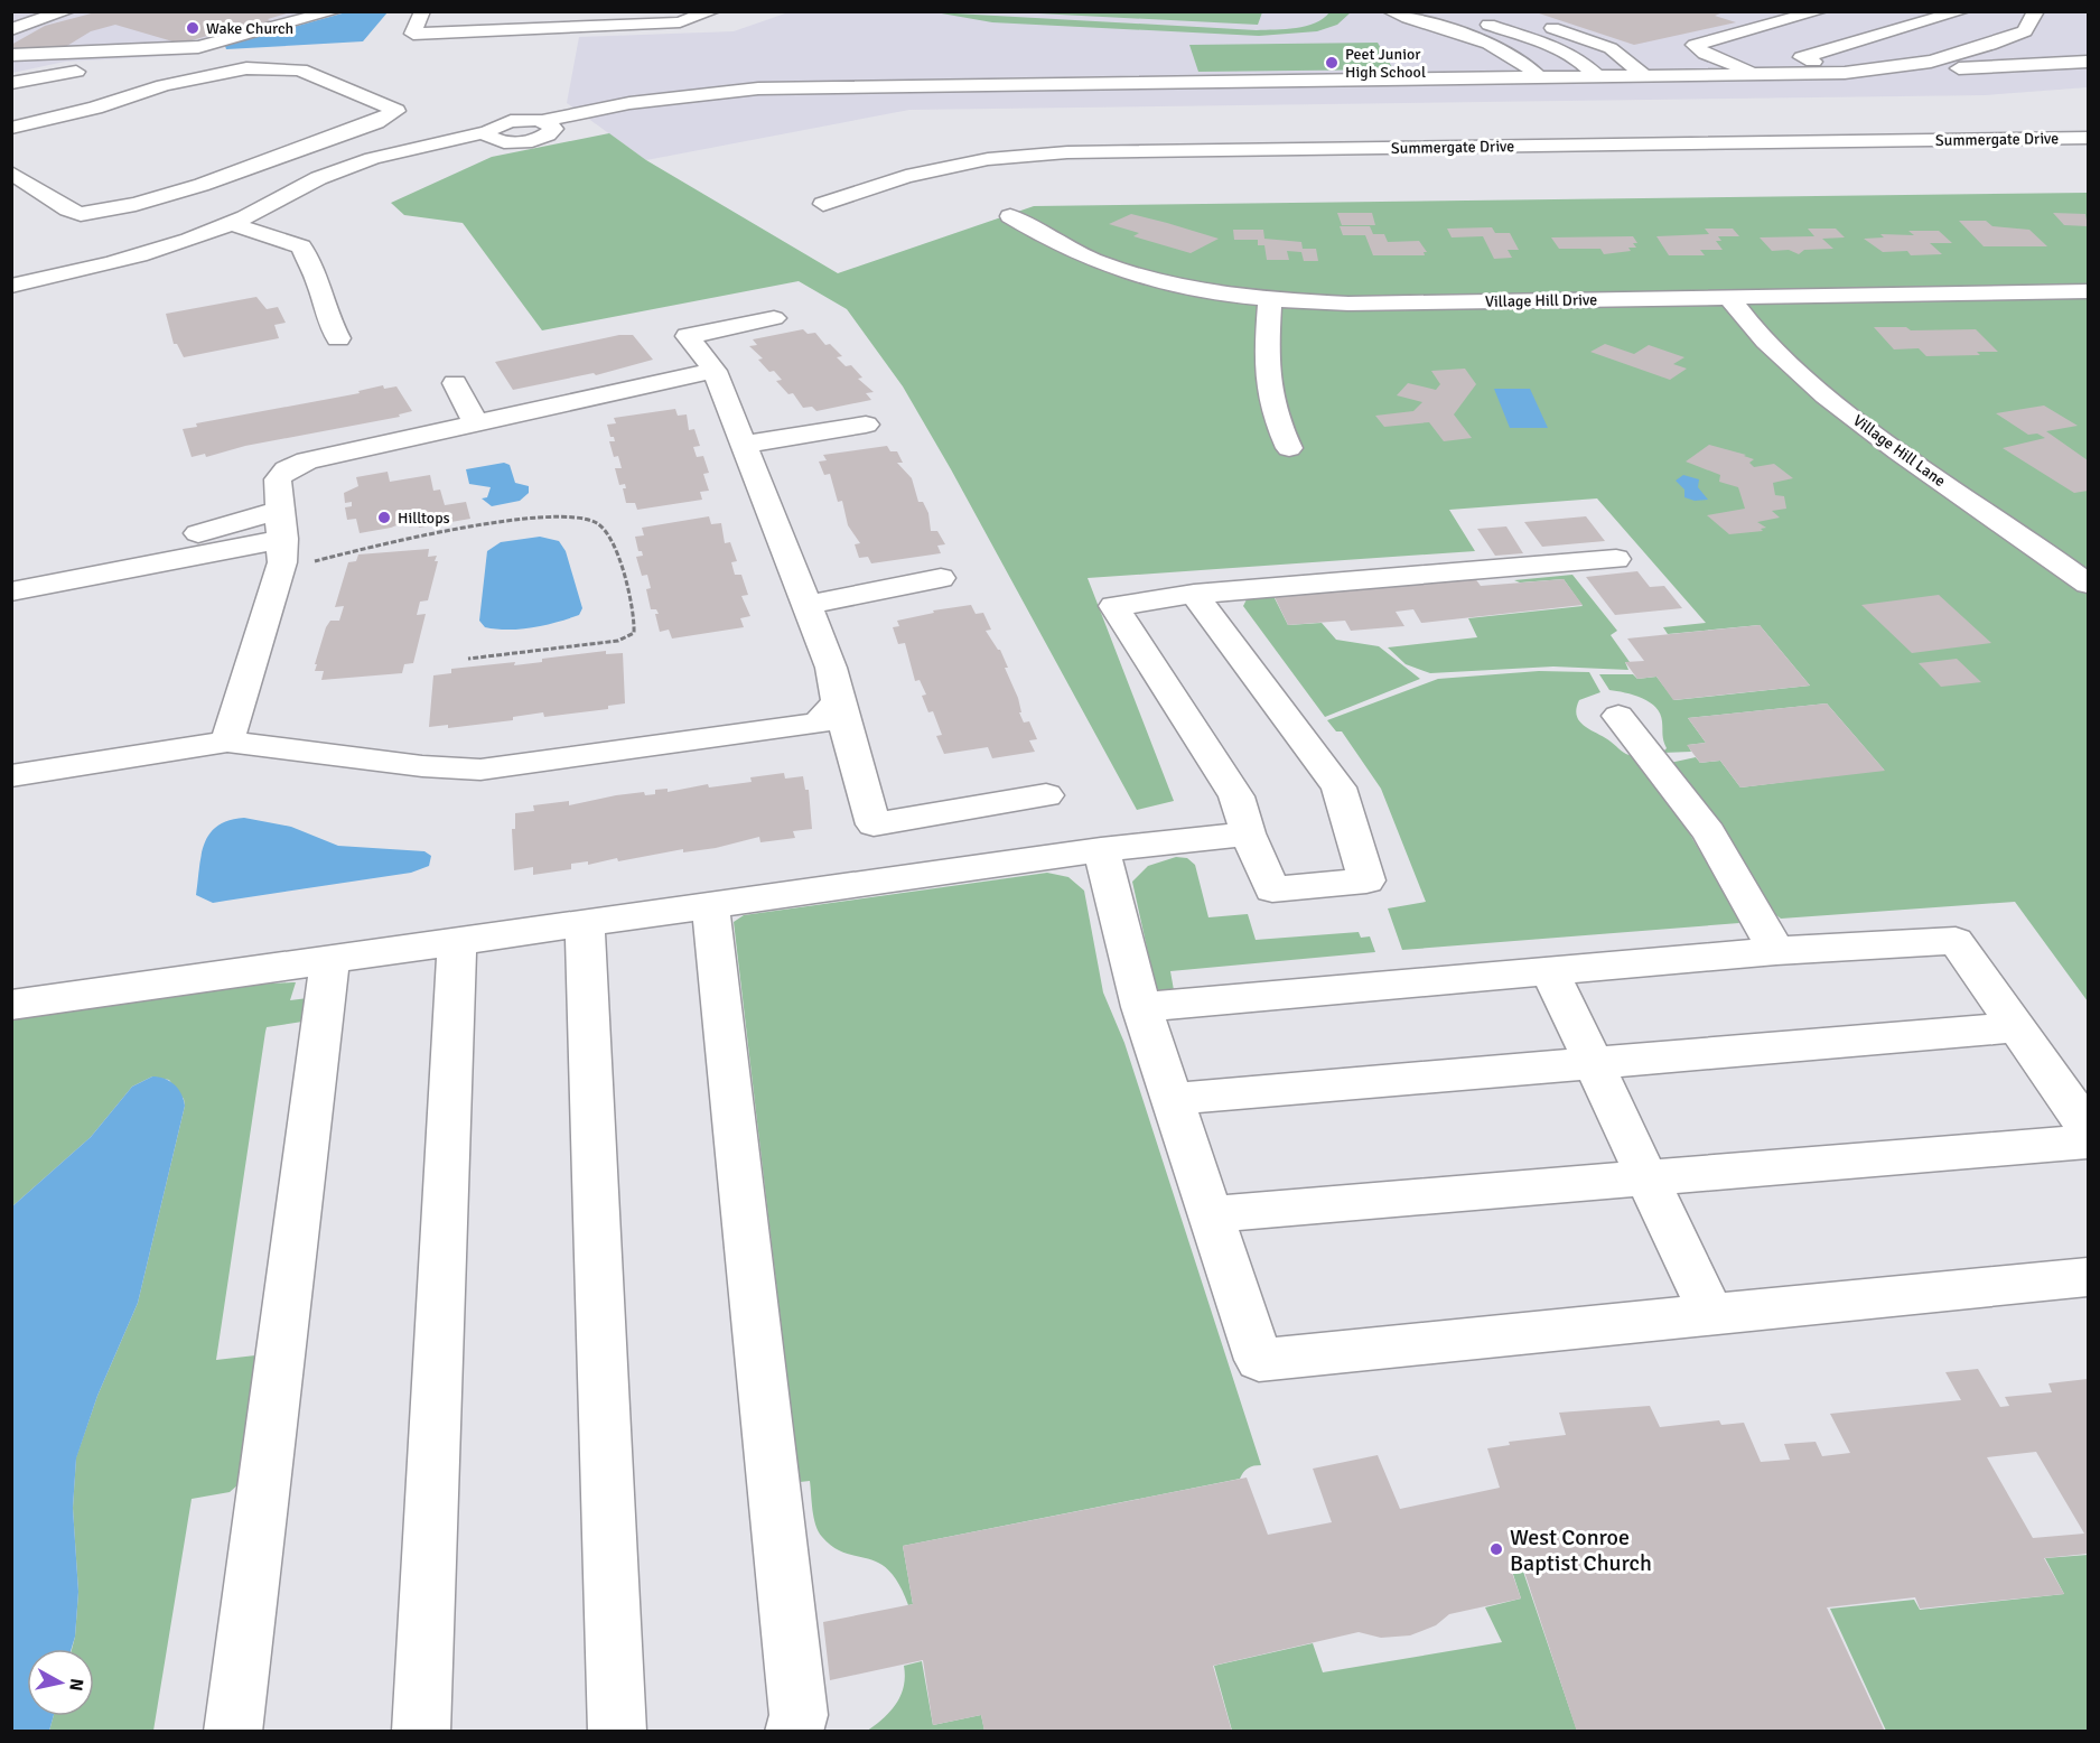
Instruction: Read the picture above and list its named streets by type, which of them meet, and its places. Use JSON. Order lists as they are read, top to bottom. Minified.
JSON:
{"streets":{"street":["Summergate Drive","Village Hill Drive","Village Hill Lane"]},"crossings":[["Village Hill Drive","Village Hill Lane"]],"places":["Wake Church","Peet Junior High School","Hilltops","West Conroe Baptist Church"],"north":"right"}
